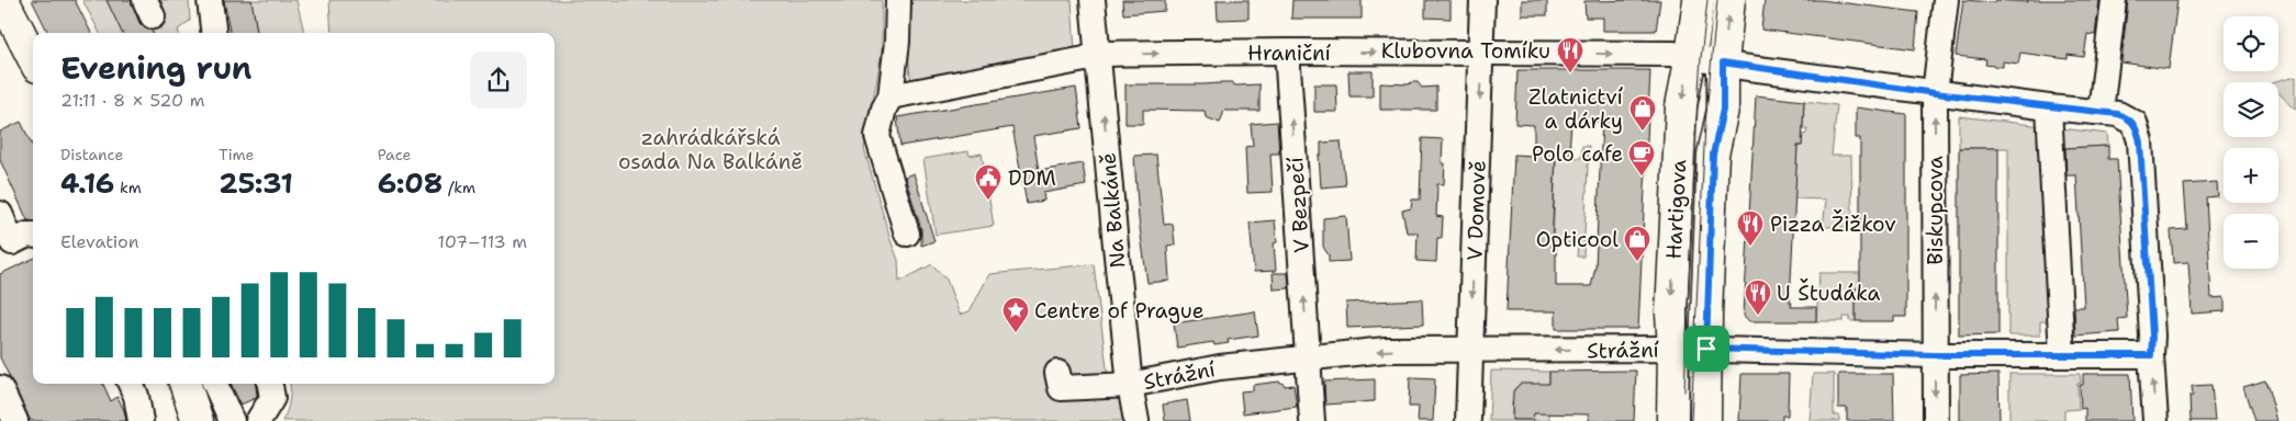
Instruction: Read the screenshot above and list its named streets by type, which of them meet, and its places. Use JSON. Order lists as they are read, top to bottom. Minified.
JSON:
{"streets":{"main road":["Hartigova"],"street":["Hraniční","V Bezpečí","Na Balkáně","V Domově","Biskupcova","Strážní"]},"crossings":[["Hraniční","V Bezpečí"],["Hraniční","Hartigova"],["Hraniční","Na Balkáně"],["Hraniční","V Domově"],["Hraniční","Biskupcova"],["Hraniční","Strážní"],["V Bezpečí","Strážní"],["Hartigova","Strážní"],["Na Balkáně","Strážní"],["V Domově","Strážní"],["Biskupcova","Strážní"]],"one_way":["Hraniční","V Bezpečí","V Domově"],"parks":["zahrádkářská osada Na Balkáně"],"places":{"restaurant":["Klubovna Tomíku","Pizza Žižkov","U Študáka"],"shop":["Zlatnictví a dárky","Opticool"],"cafe":["Polo cafe"],"public building":["DDM"],"place":["Centre of Prague"]},"page":{"map_buttons":["+","−"],"heading":["Evening run","21:11 · 8 × 520 m"],"stats":[["Distance","4.16 km"],["Time","25:31"],["Pace","6:08 /km"]],"chart":["Elevation","107–113 m"]}}
